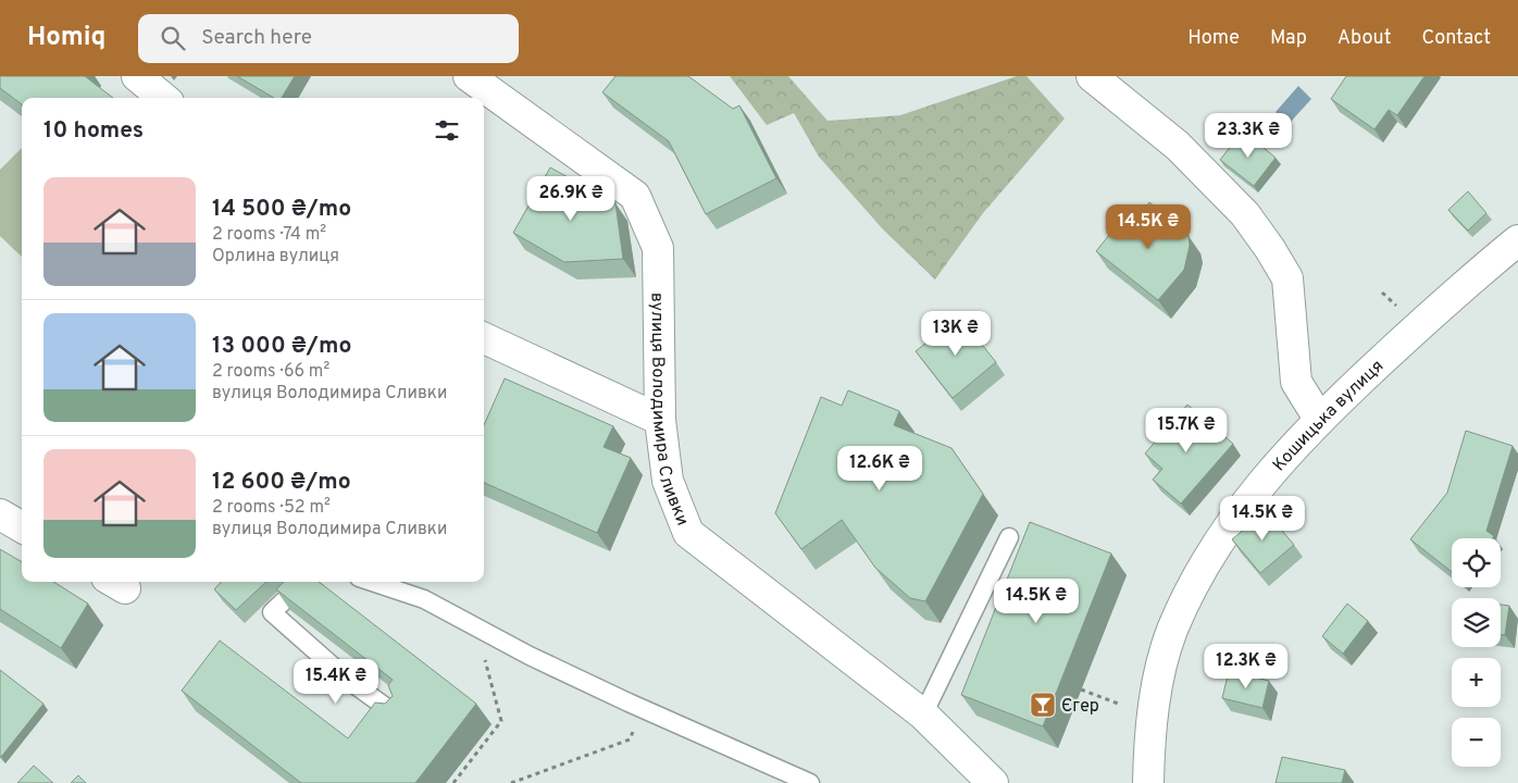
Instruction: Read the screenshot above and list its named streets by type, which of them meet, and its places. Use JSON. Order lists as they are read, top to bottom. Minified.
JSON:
{"streets":{"street":["вулиця Володимира Сливки","Кошицька вулиця"]},"places":{"bar":["Єгер"]},"page":{"header":"Homiq","search":"Search here","nav":["Home","Map","About","Contact"],"heading":"10 homes","price":["23.3K ₴","26.9K ₴","14.5K ₴","13K ₴","15.7K ₴","12.6K ₴","14.5K ₴","14.5K ₴","12.3K ₴","15.4K ₴"],"list":[{"name":"14 500 ₴/mo","note":"2 rooms · 74 m² · Орлина вулиця"},{"name":"13 000 ₴/mo","note":"2 rooms · 66 m² · вулиця Володимира Сливки"},{"name":"12 600 ₴/mo","note":"2 rooms · 52 m² · вулиця Володимира Сливки"}],"map_buttons":["+","−"]}}
